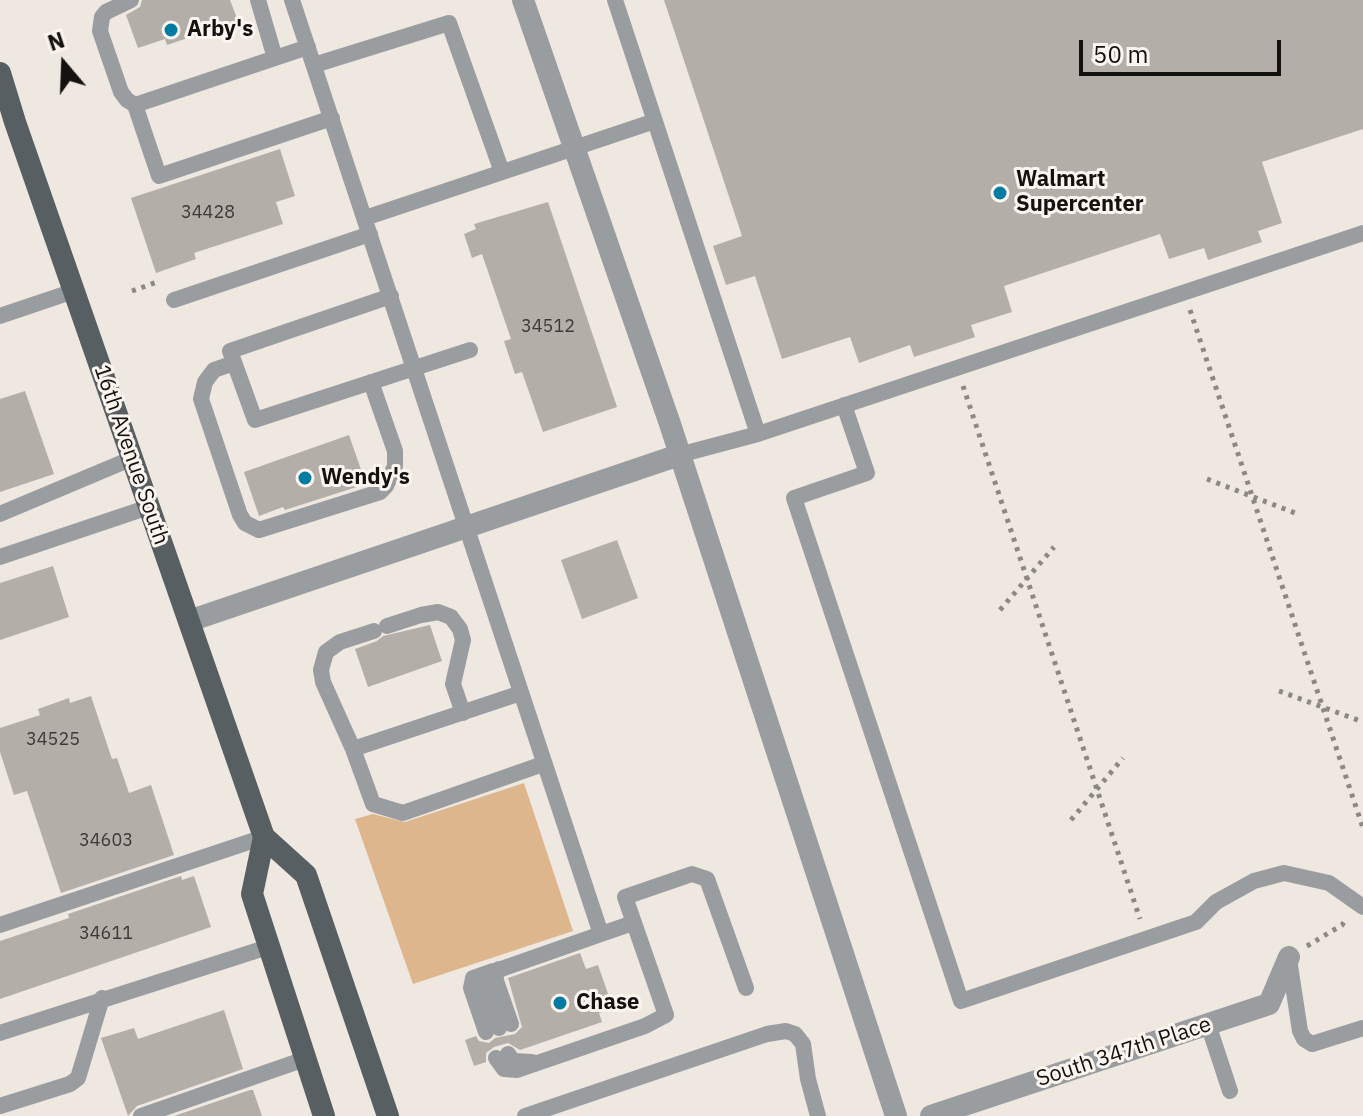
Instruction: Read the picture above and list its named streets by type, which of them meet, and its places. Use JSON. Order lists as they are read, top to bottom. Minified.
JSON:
{"streets":{"main road":["16th Avenue South"],"street":["South 347th Place"]},"places":["Arby's","Walmart Supercenter","Wendy's","Chase"],"house_numbers":["34428","34512","34525","34603","34611"],"scale_bar":"50 m","north":"top"}
